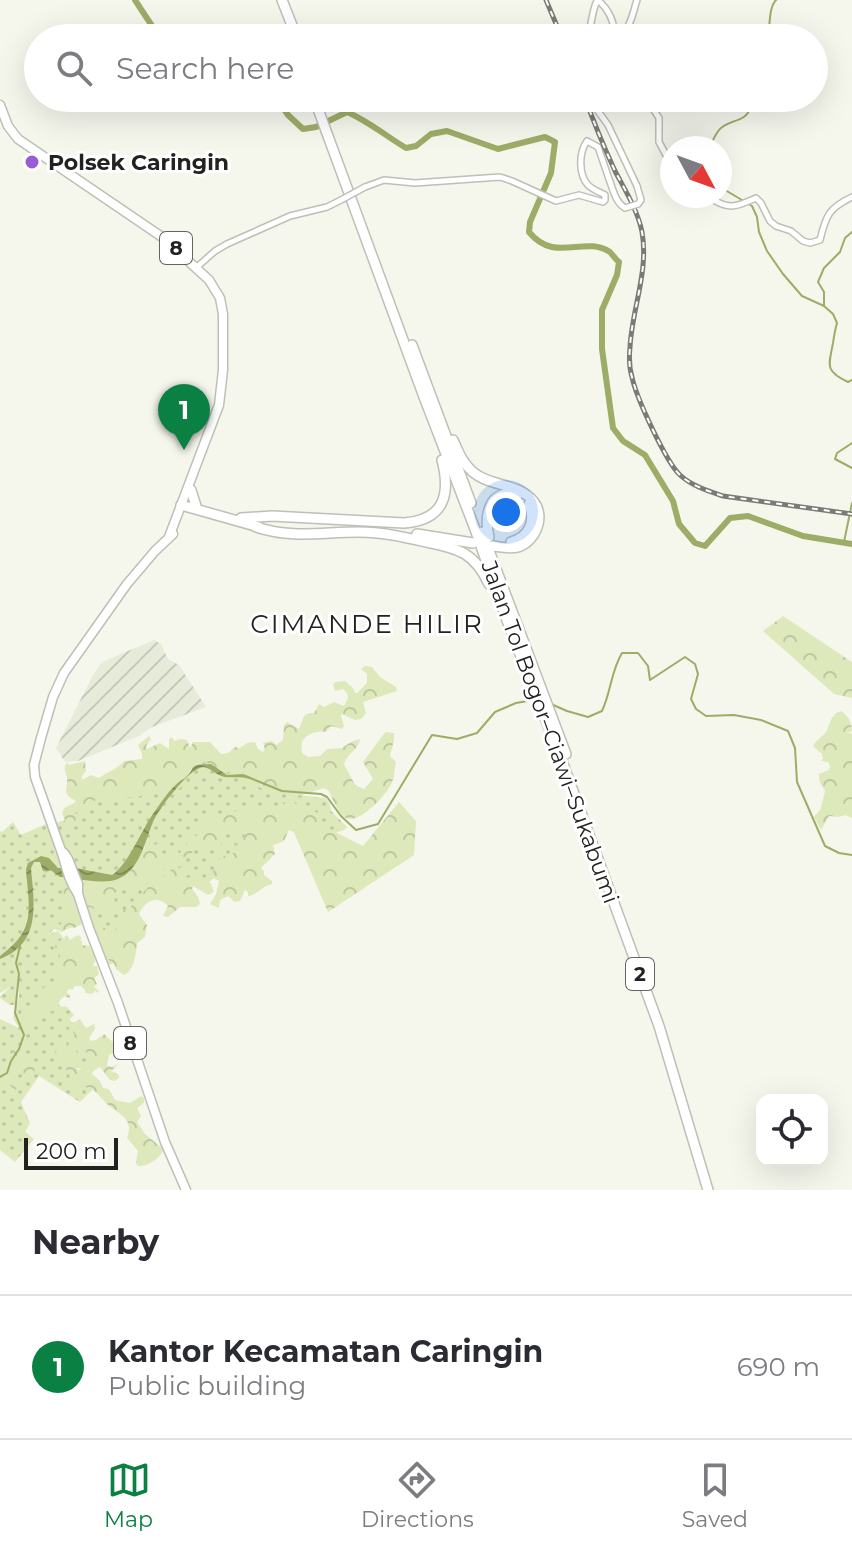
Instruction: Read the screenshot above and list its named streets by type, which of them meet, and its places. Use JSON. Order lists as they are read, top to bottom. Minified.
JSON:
{"streets":{"highway":["8","Jalan Tol Bogor–Ciawi–Sukabumi","2"]},"districts":["CIMANDE HILIR"],"places":["Polsek Caringin"],"scale_bar":"200 m","north":"bottom right","page":{"search":"Search here","pins":"1","scale":"200 m","heading":"Nearby","list":[{"mark":"1","name":"Kantor Kecamatan Caringin","note":"Public building","value":"690 m"}],"nav":["Map","Directions","Saved"]}}
